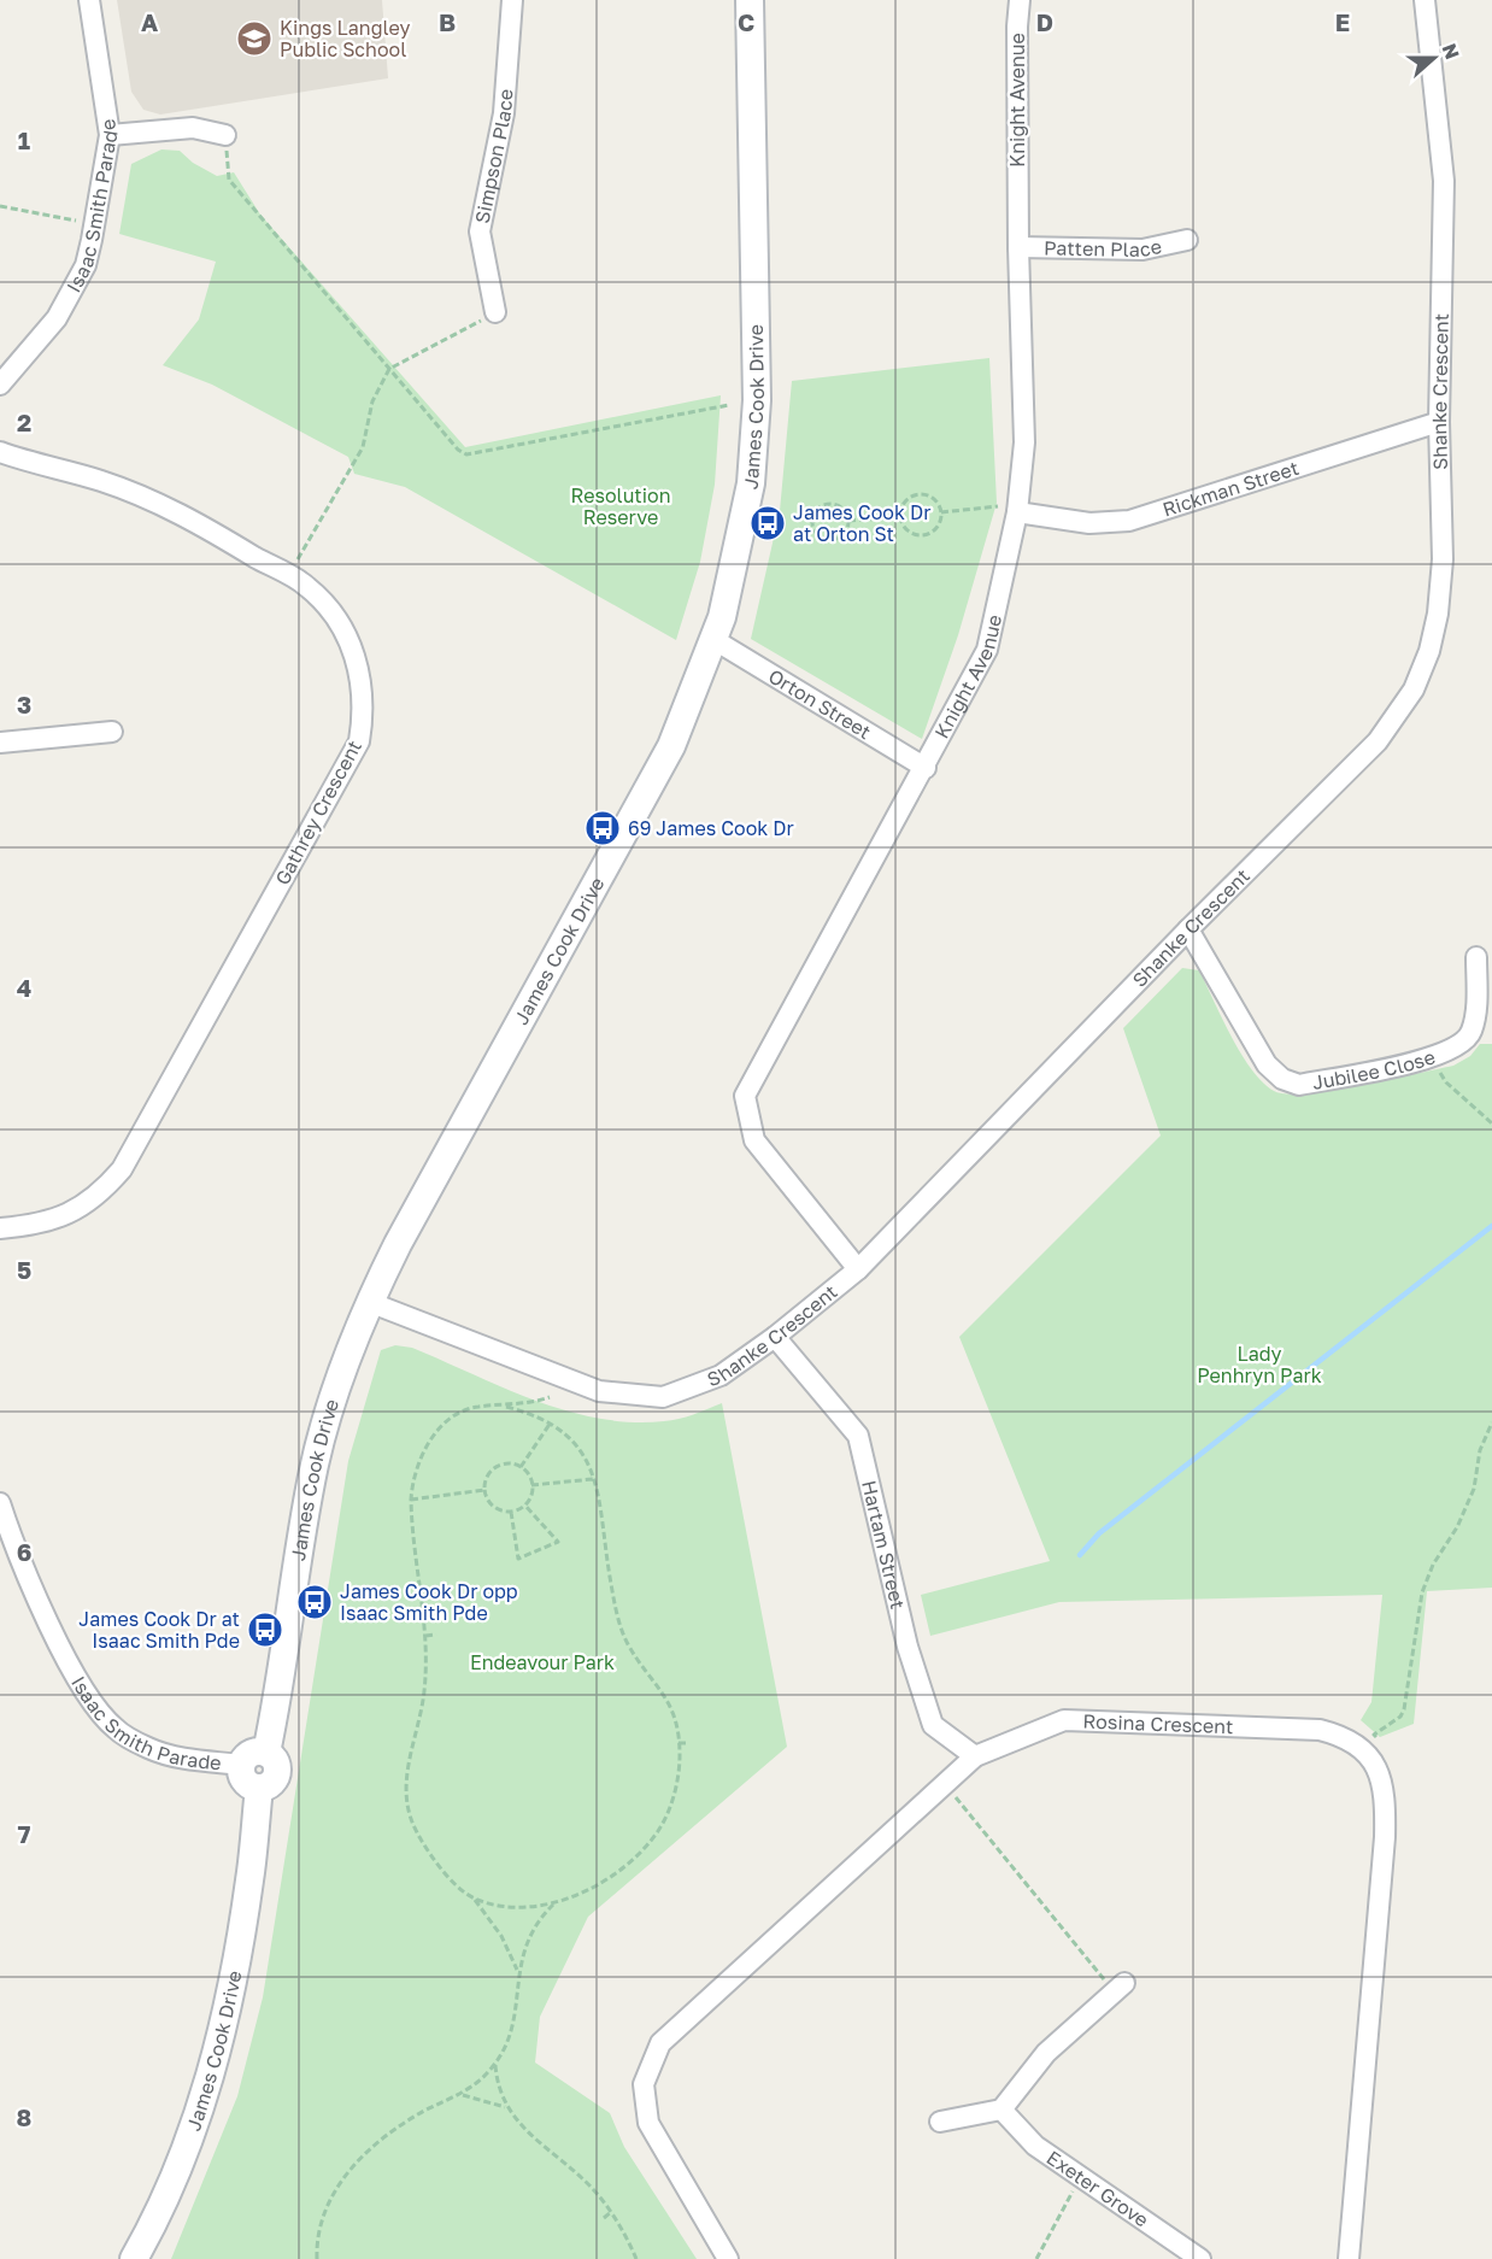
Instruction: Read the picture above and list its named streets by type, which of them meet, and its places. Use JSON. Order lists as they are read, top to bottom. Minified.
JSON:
{"streets":{"street":["Knight Avenue","Simpson Place","Isaac Smith Parade","Patten Place","Shanke Crescent","James Cook Drive","Rickman Street","Orton Street","Gathrey Crescent","Jubilee Close","Hartam Street","Rosina Crescent","Exeter Grove"]},"crossings":[["Knight Avenue","Patten Place"],["Knight Avenue","Shanke Crescent"],["Knight Avenue","Rickman Street"],["Knight Avenue","Orton Street"],["Isaac Smith Parade","James Cook Drive"],["Shanke Crescent","James Cook Drive"],["Shanke Crescent","Rickman Street"],["Shanke Crescent","Jubilee Close"],["Shanke Crescent","Hartam Street"],["James Cook Drive","Orton Street"],["Hartam Street","Rosina Crescent"]],"parks":["Resolution Reserve","Lady Penhryn Park","Endeavour Park"],"places":{"school or university":["Kings Langley Public School"],"bus stop":["James Cook Dr at Orton St","69 James Cook Dr","James Cook Dr opp Isaac Smith Pde","James Cook Dr at Isaac Smith Pde"]},"north":"right","grid":{"columns":["A","B","C","D","E"],"rows":["1","2","3","4","5","6","7","8"]}}
